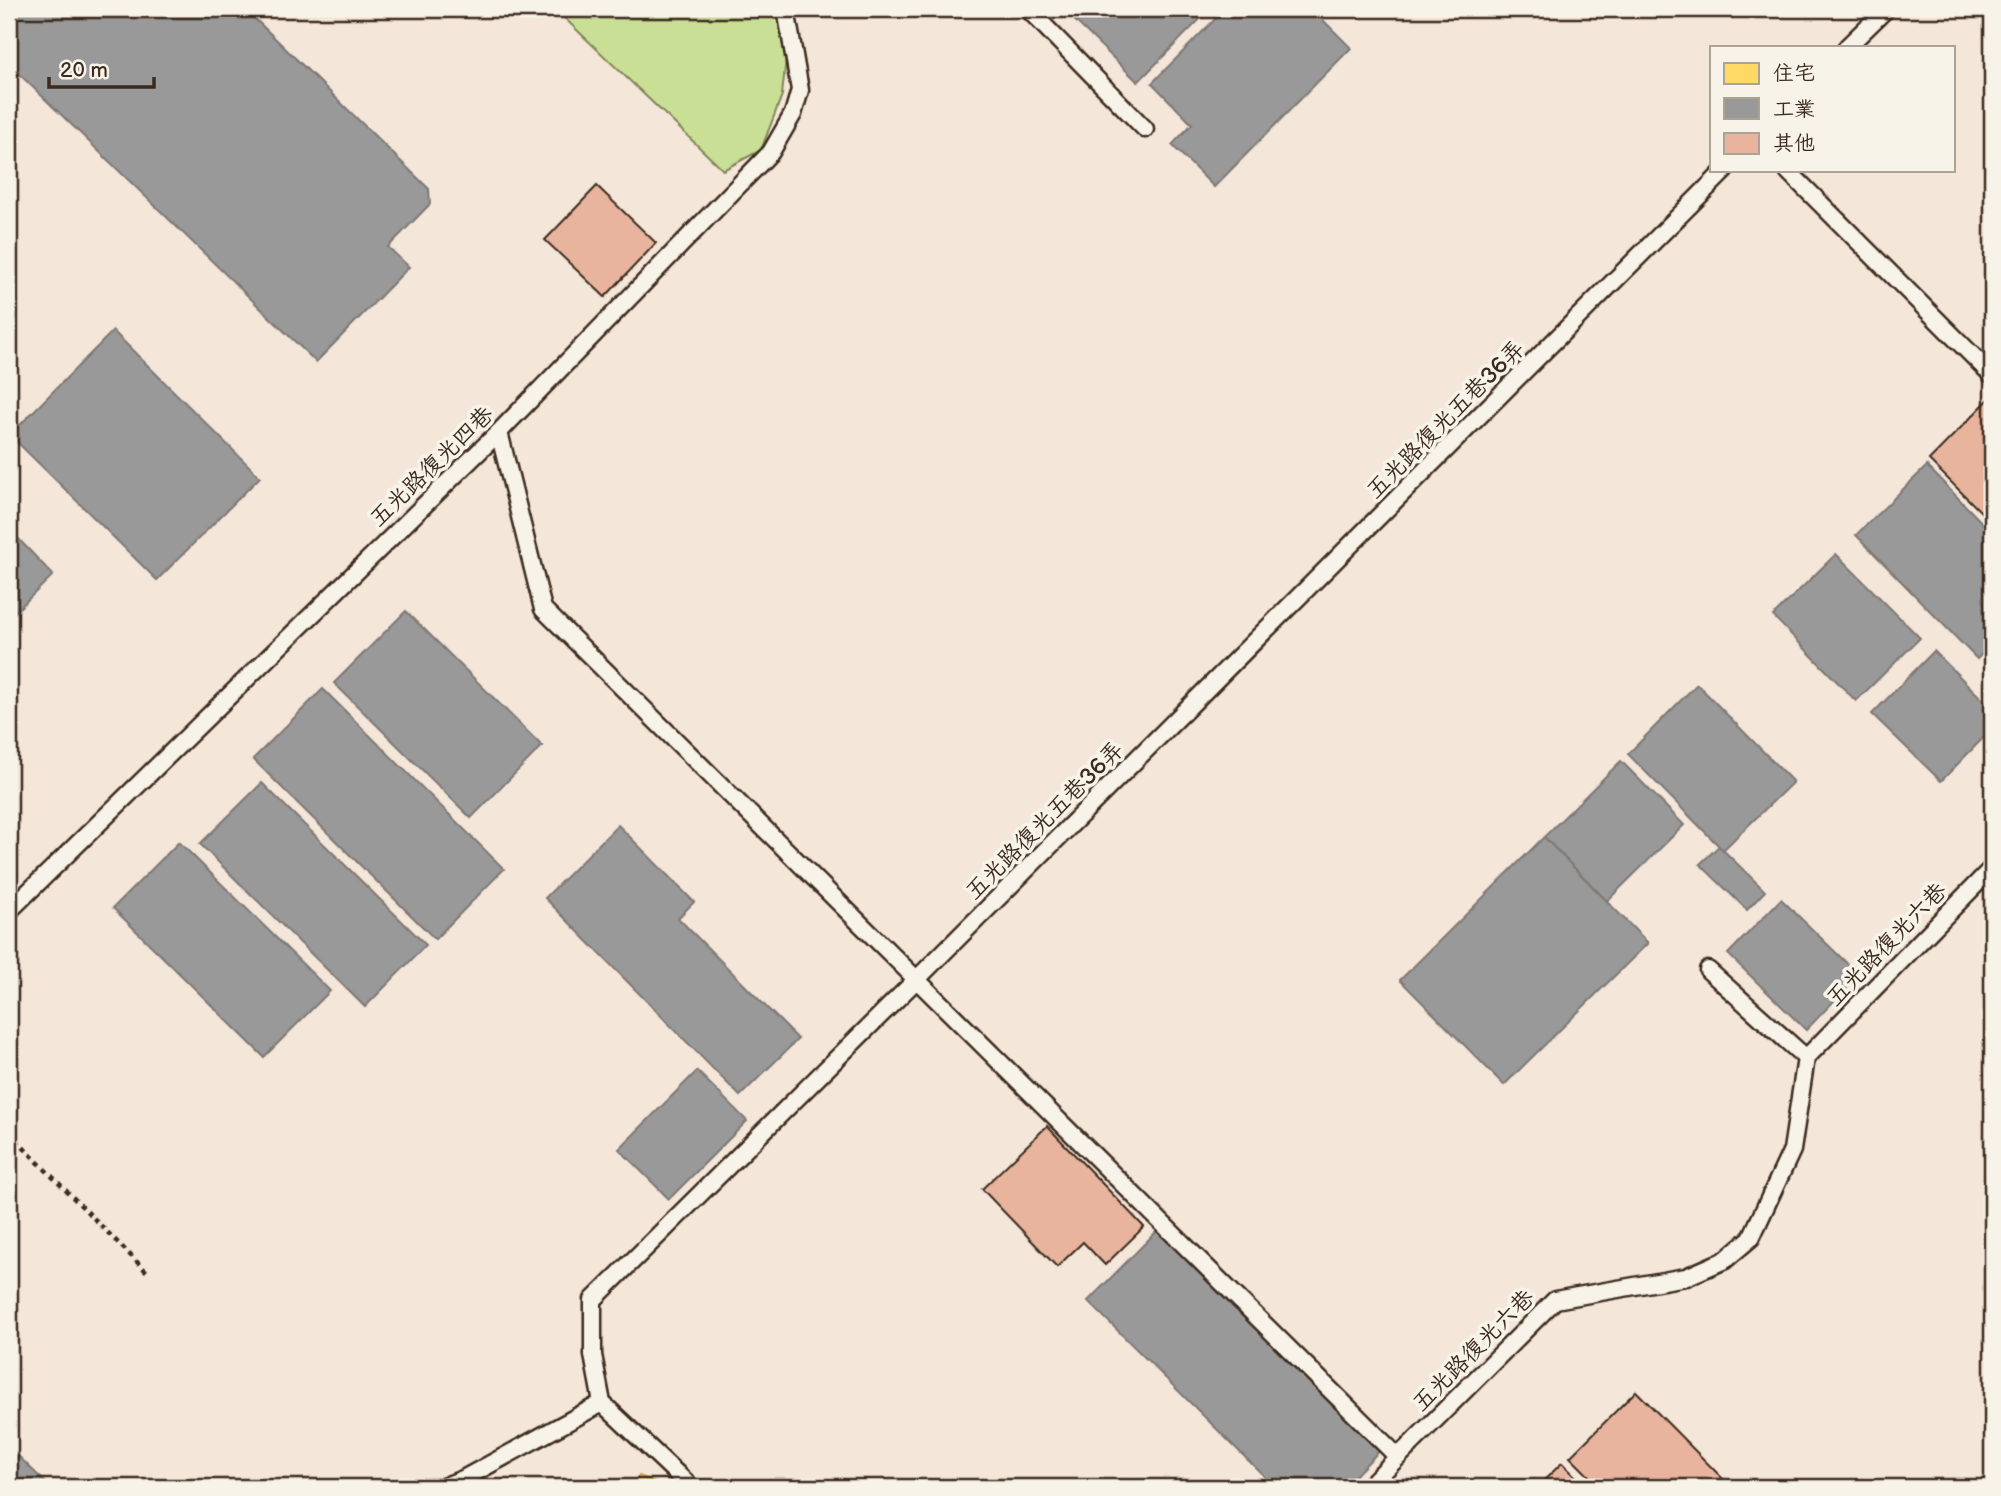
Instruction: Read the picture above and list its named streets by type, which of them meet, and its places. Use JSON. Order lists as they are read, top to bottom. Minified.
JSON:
{"streets":{"lane":["五光路復光五巷36弄","五光路復光四巷","五光路復光六巷"]},"legend":["住宅","工業","其他"],"scale_bar":"20 m"}
